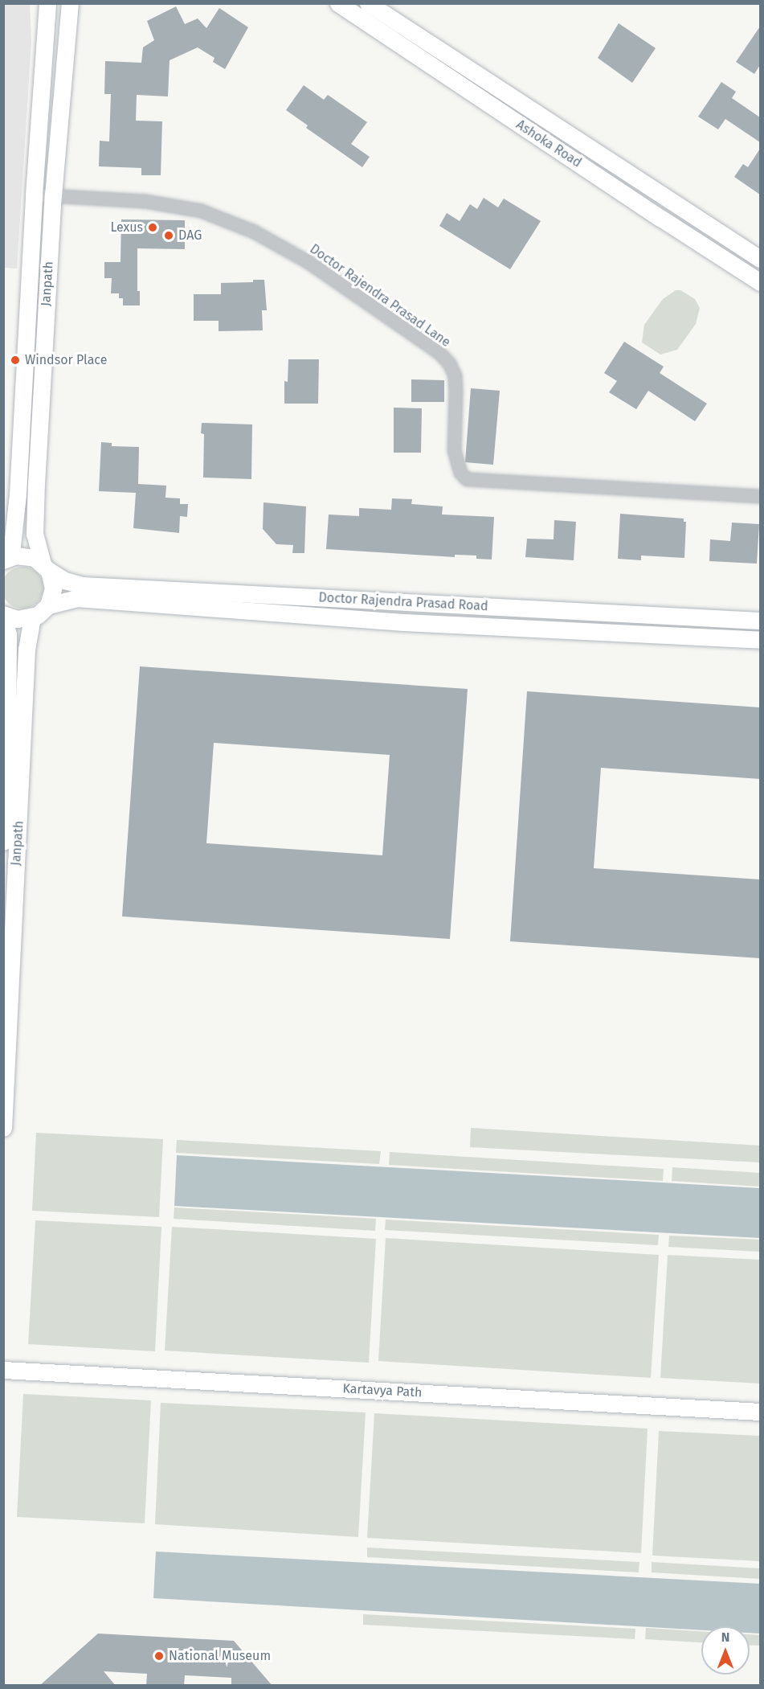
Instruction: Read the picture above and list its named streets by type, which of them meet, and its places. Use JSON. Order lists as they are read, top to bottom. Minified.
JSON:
{"streets":{"main road":["Ashoka Road","Janpath","Doctor Rajendra Prasad Road","Kartavya Path"],"street":["Doctor Rajendra Prasad Lane"]},"crossings":[["Janpath","Doctor Rajendra Prasad Lane"],["Janpath","Doctor Rajendra Prasad Road"]],"places":["Lexus","DAG","Windsor Place","National Museum"],"north":"top"}
